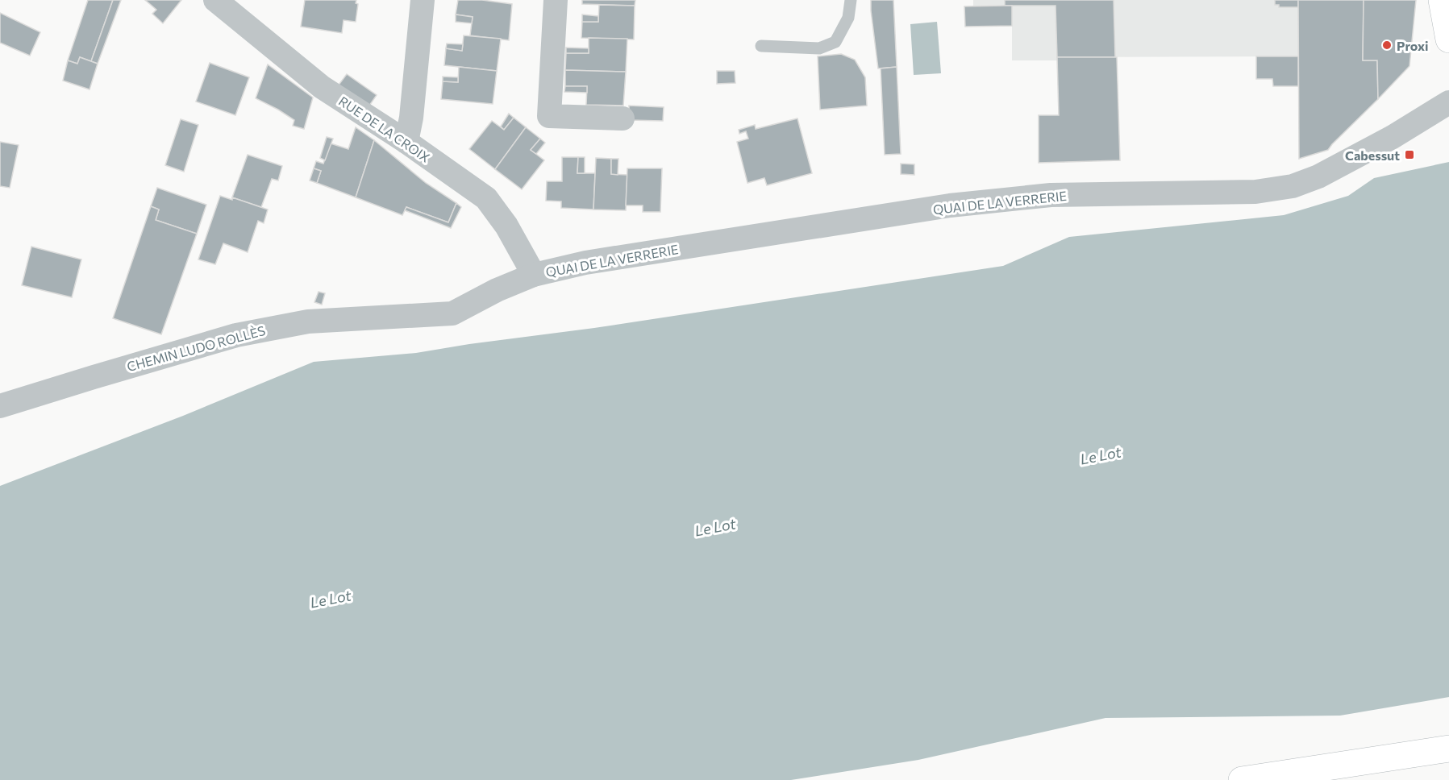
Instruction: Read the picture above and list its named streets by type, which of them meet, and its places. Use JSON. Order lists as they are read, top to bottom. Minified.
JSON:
{"streets":{"street":["RUE DE LA CROIX","QUAI DE LA VERRERIE","CHEMIN LUDO ROLLÈS"]},"crossings":[["RUE DE LA CROIX","QUAI DE LA VERRERIE"],["RUE DE LA CROIX","CHEMIN LUDO ROLLÈS"],["QUAI DE LA VERRERIE","CHEMIN LUDO ROLLÈS"]],"water":["Le Lot"],"places":{"other":["Proxi"],"transit":["Cabessut"]}}
